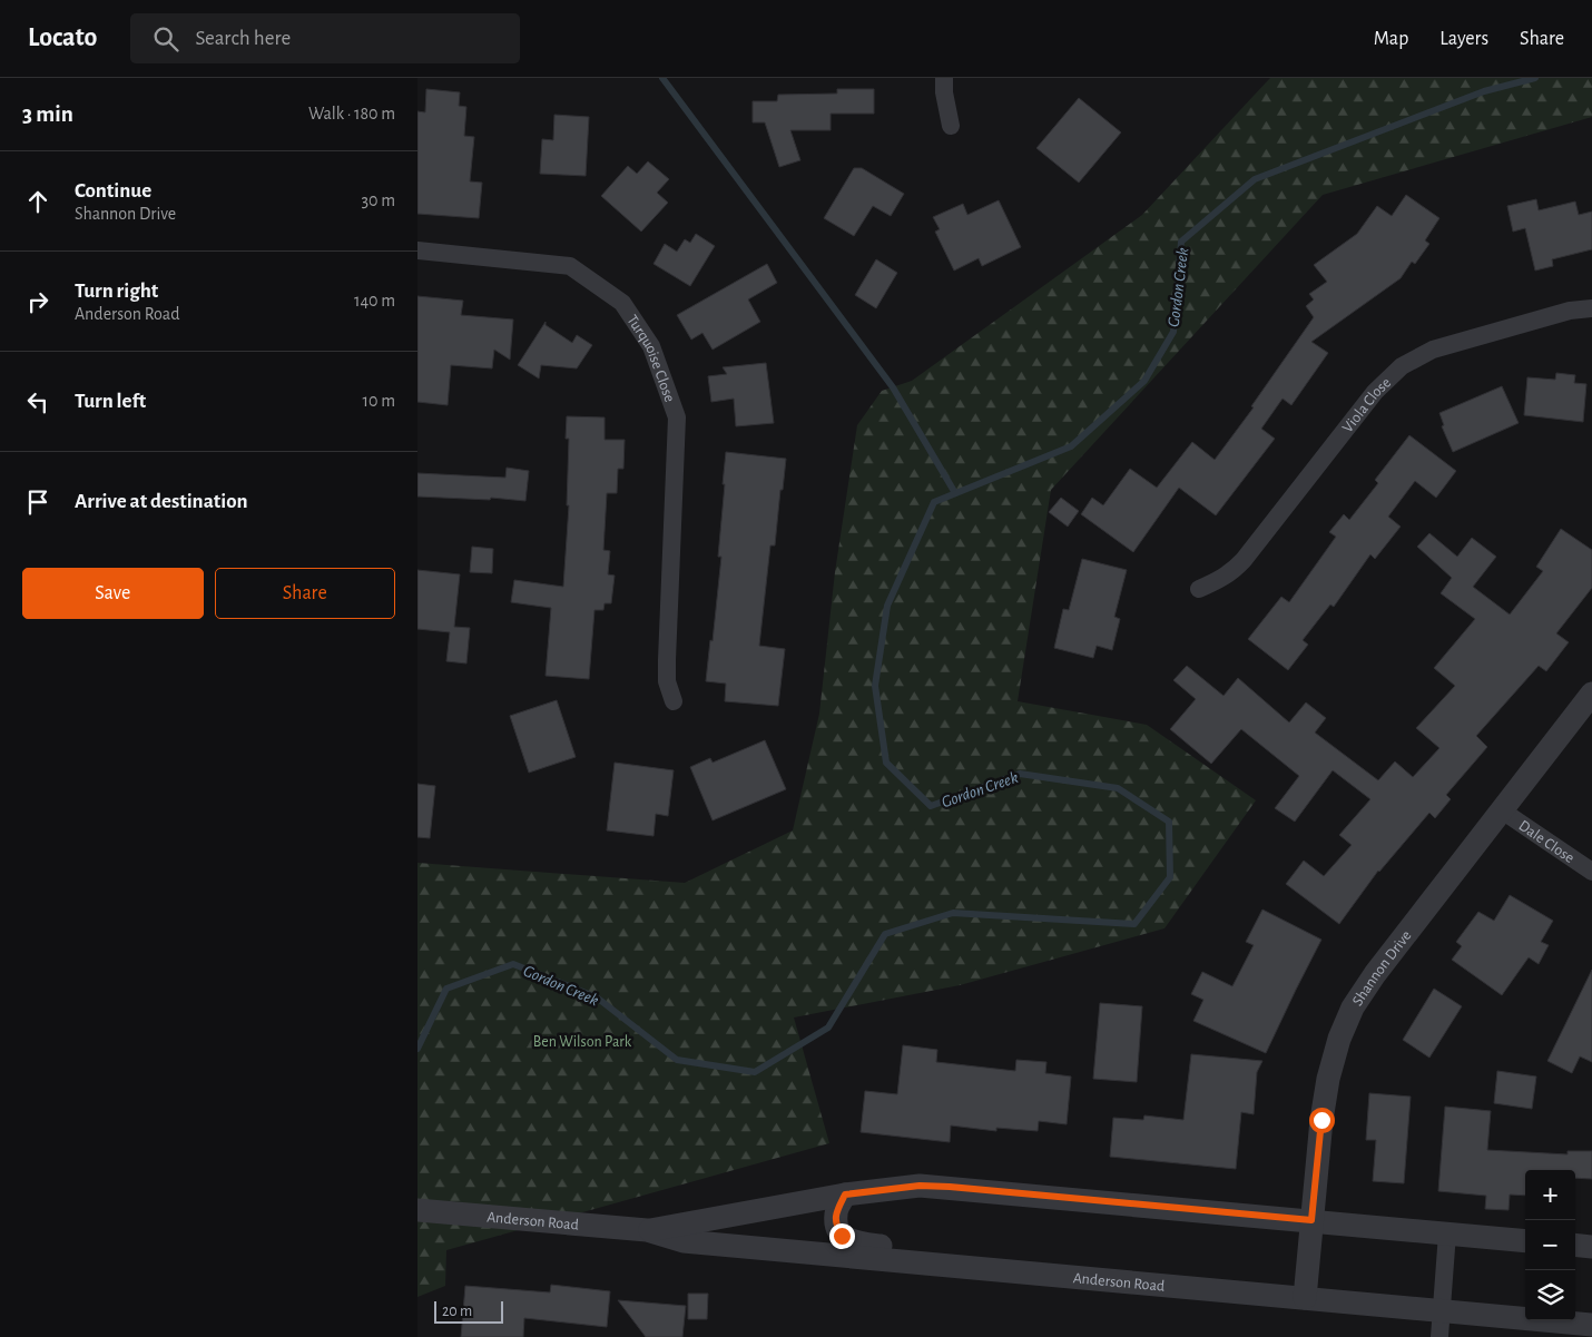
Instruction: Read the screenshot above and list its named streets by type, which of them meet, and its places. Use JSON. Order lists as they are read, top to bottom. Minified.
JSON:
{"streets":{"street":["Turquoise Close","Viola Close","Dale Close","Shannon Drive","Anderson Road"]},"crossings":[["Dale Close","Shannon Drive"],["Shannon Drive","Anderson Road"]],"water":["Gordon Creek"],"parks":["Ben Wilson Park"],"scale_bar":"20 m","page":{"header":"Locato","search":"Search here","nav":["Map","Layers","Share"],"heading":["3 min","Walk · 180 m"],"list":[["Continue","Shannon Drive","30 m"],["Turn right","Anderson Road","140 m"],["Turn left","10 m"],"Arrive at destination"],"buttons":["Save","Share"],"map_buttons":["+","−"],"scale":"20 m"}}
